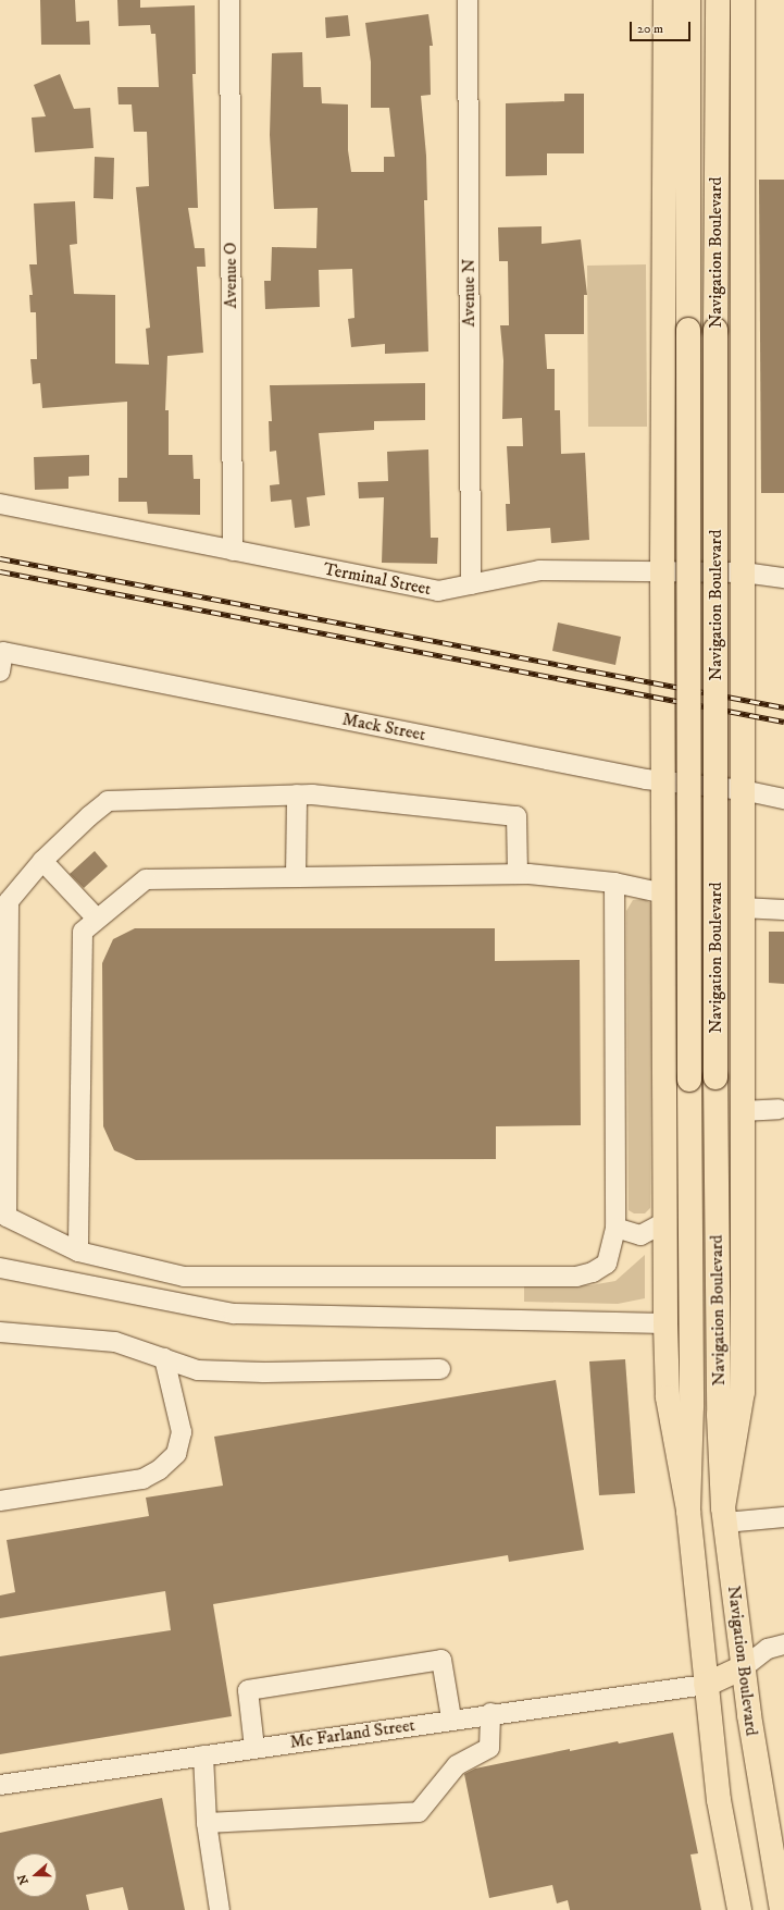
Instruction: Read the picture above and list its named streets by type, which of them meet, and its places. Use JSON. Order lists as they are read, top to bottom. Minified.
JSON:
{"streets":{"main road":["Navigation Boulevard"],"street":["Avenue O","Avenue N","Terminal Street","Mack Street","Mc Farland Street"]},"crossings":[["Navigation Boulevard","Mc Farland Street"],["Avenue O","Terminal Street"],["Avenue N","Terminal Street"]],"scale_bar":"20 m","north":"left"}
